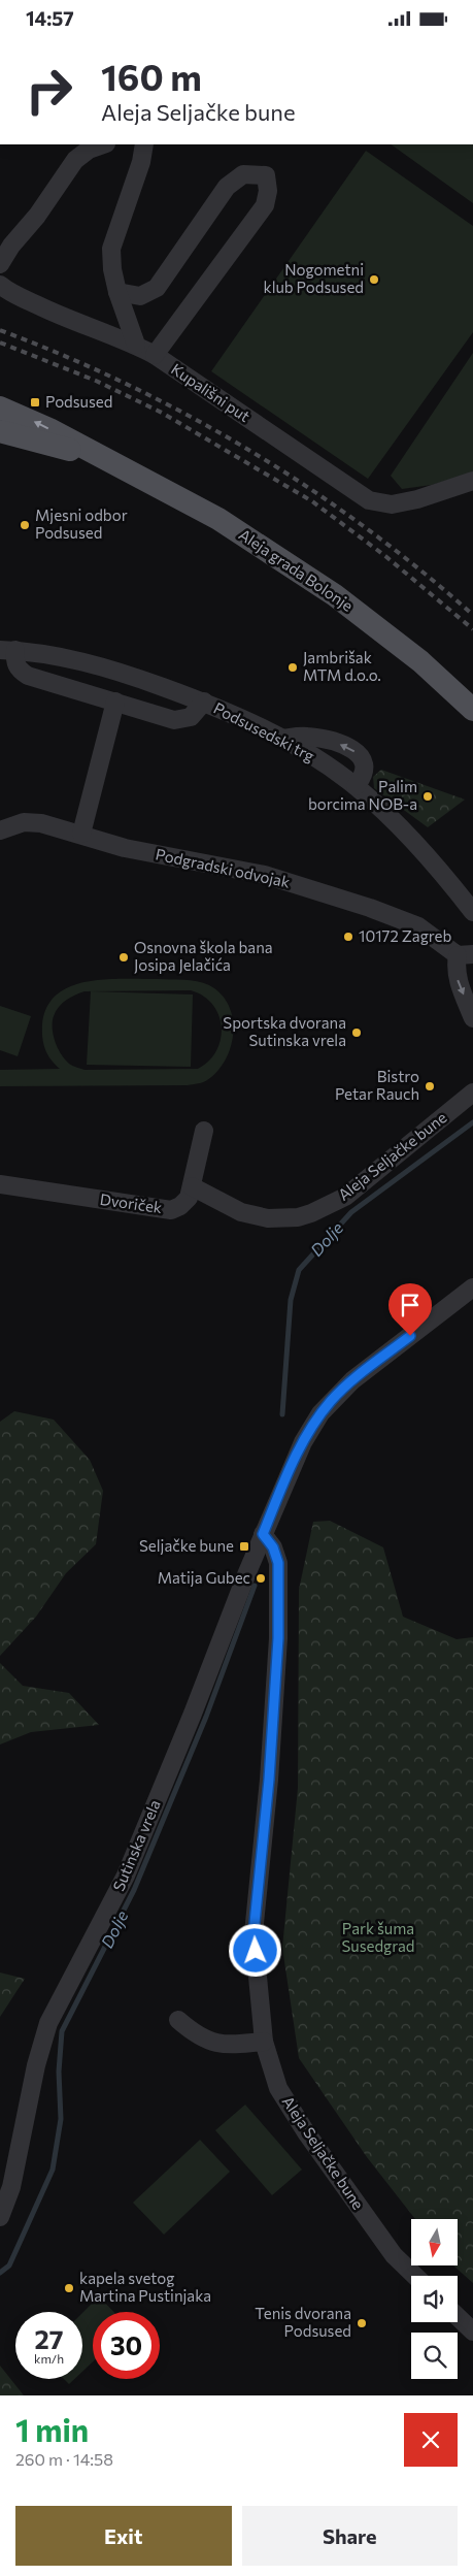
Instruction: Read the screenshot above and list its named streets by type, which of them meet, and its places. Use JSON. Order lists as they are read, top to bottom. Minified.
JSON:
{"streets":{"main road":["Aleja grada Bolonje"],"street":["Kupališni put","Podsusedski trg","Podgradski odvojak","Aleja Seljačke bune","Dvoriček","Sutinska vrela"]},"crossings":[["Aleja Seljačke bune","Dvoriček"],["Aleja Seljačke bune","Sutinska vrela"]],"water":["Dolje"],"parks":["Park šuma Susedgrad"],"places":{"other":["Nogometni klub Podsused","Mjesni odbor Podsused","Jambrišak MTM d.o.o.","Palim borcima NOB-a","10172 Zagreb","Osnovna škola bana Josipa Jelačića","Sportska dvorana Sutinska vrela","Bistro Petar Rauch","Matija Gubec","kapela svetog Martina Pustinjaka","Tenis dvorana Podsused"],"transit":["Podsused","Seljačke bune"]},"north":"bottom","page":{"status":"14:57","turn":["160 m","Aleja Seljačke bune"],"speed":"27 km/h","limit":"30","heading":["1 min","260 m · 14:58"],"buttons":["Exit","Share"]}}
